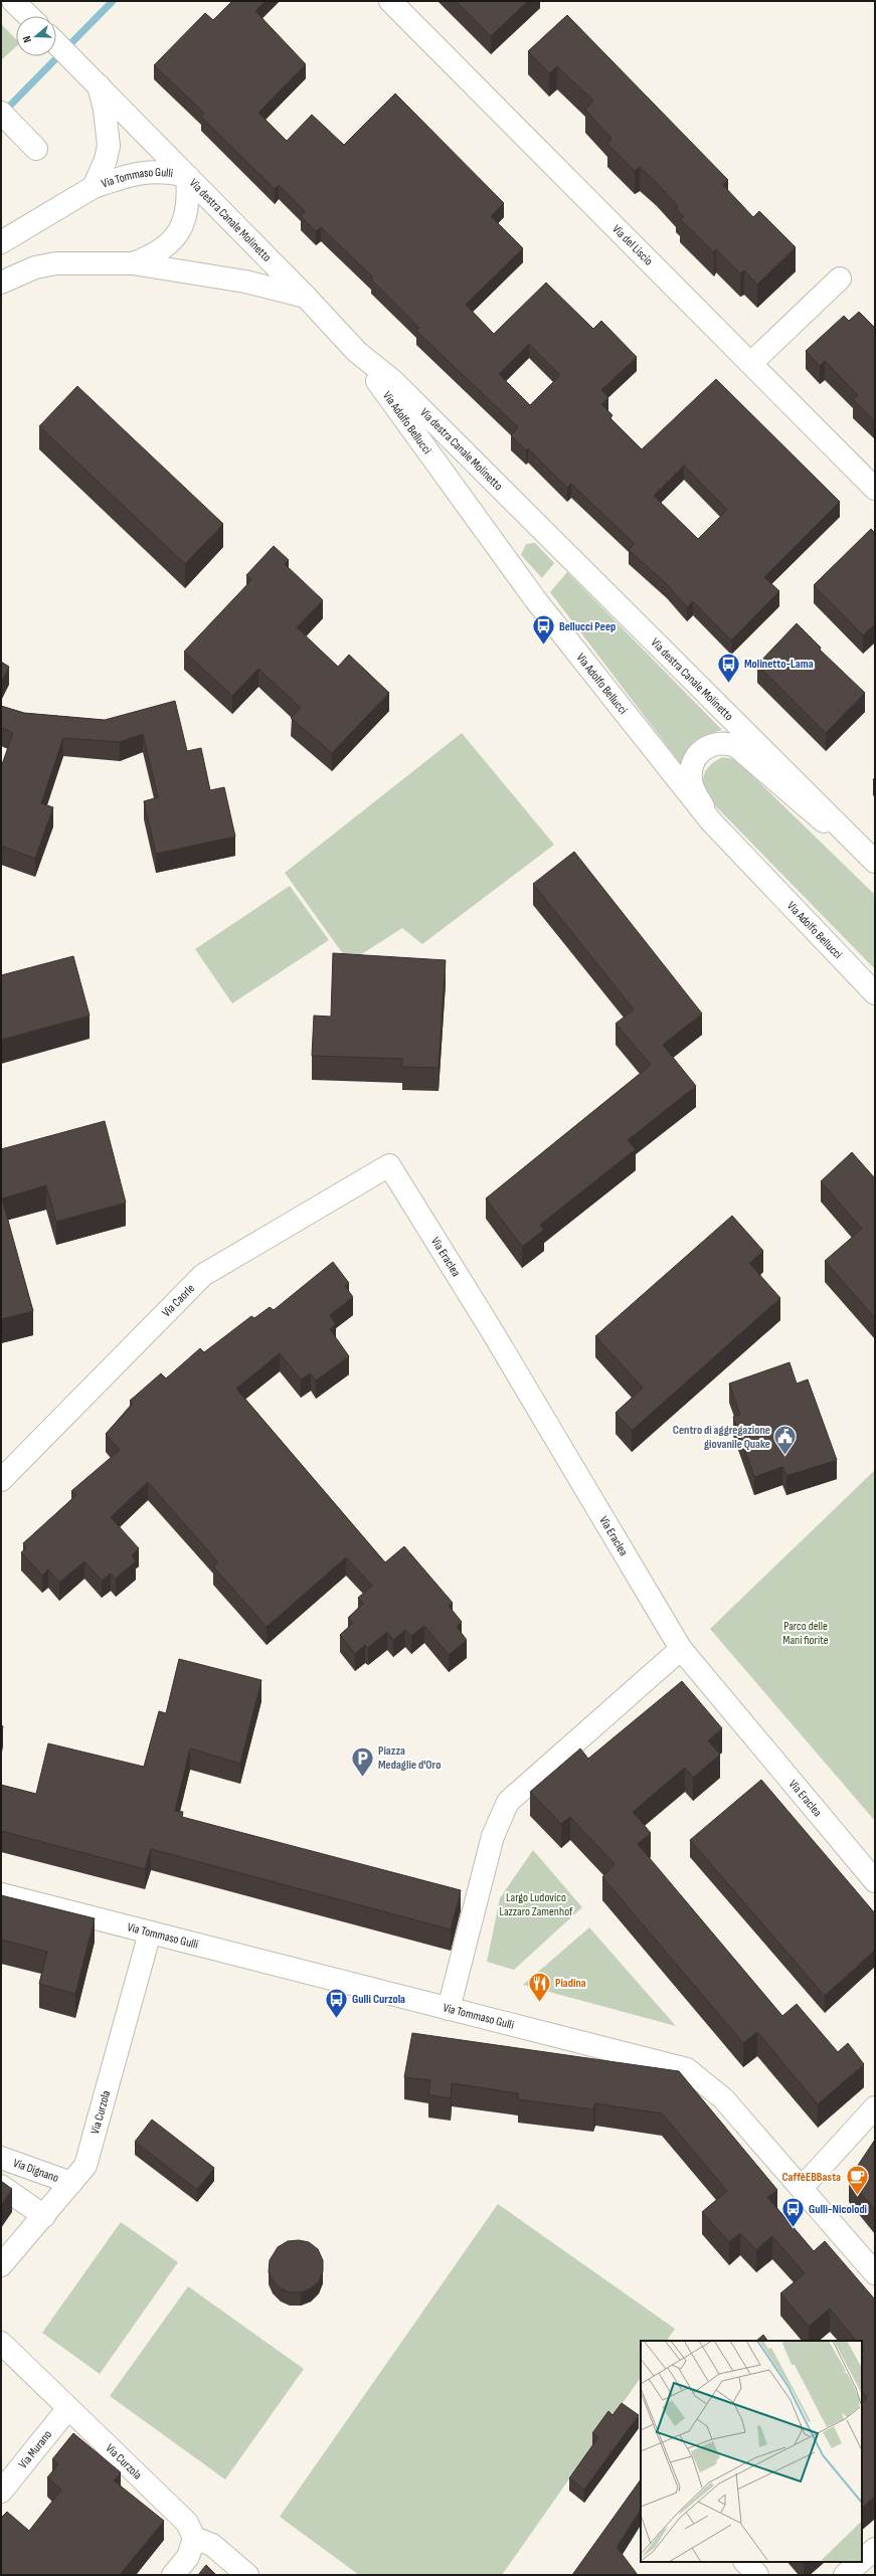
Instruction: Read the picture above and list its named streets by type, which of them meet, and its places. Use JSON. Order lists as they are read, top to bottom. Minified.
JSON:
{"streets":{"street":["Via Tommaso Gulli","Via destra Canale Molinetto","Via del Liscio","Via Adolfo Bellucci","Via Eraclea","Via Caorle","Via Curzola","Via Dignano","Via Murano"]},"crossings":[["Via Tommaso Gulli","Via destra Canale Molinetto"],["Via Tommaso Gulli","Via Curzola"],["Via destra Canale Molinetto","Via Adolfo Bellucci"],["Via Eraclea","Via Caorle"],["Via Curzola","Via Dignano"],["Via Curzola","Via Murano"]],"parks":["Parco delle Mani fiorite","Largo Ludovico Lazzaro Zamenhof"],"places":{"bus stop":["Bellucci Peep","Molinetto-Lama","Gulli Curzola","Gulli-Nicolodi"],"public building":["Centro di aggregazione giovanile Quake"],"parking":["Piazza Medaglie d'Oro"],"restaurant":["Piadina"],"cafe":["CaffèEBBasta"]},"north":"left"}
